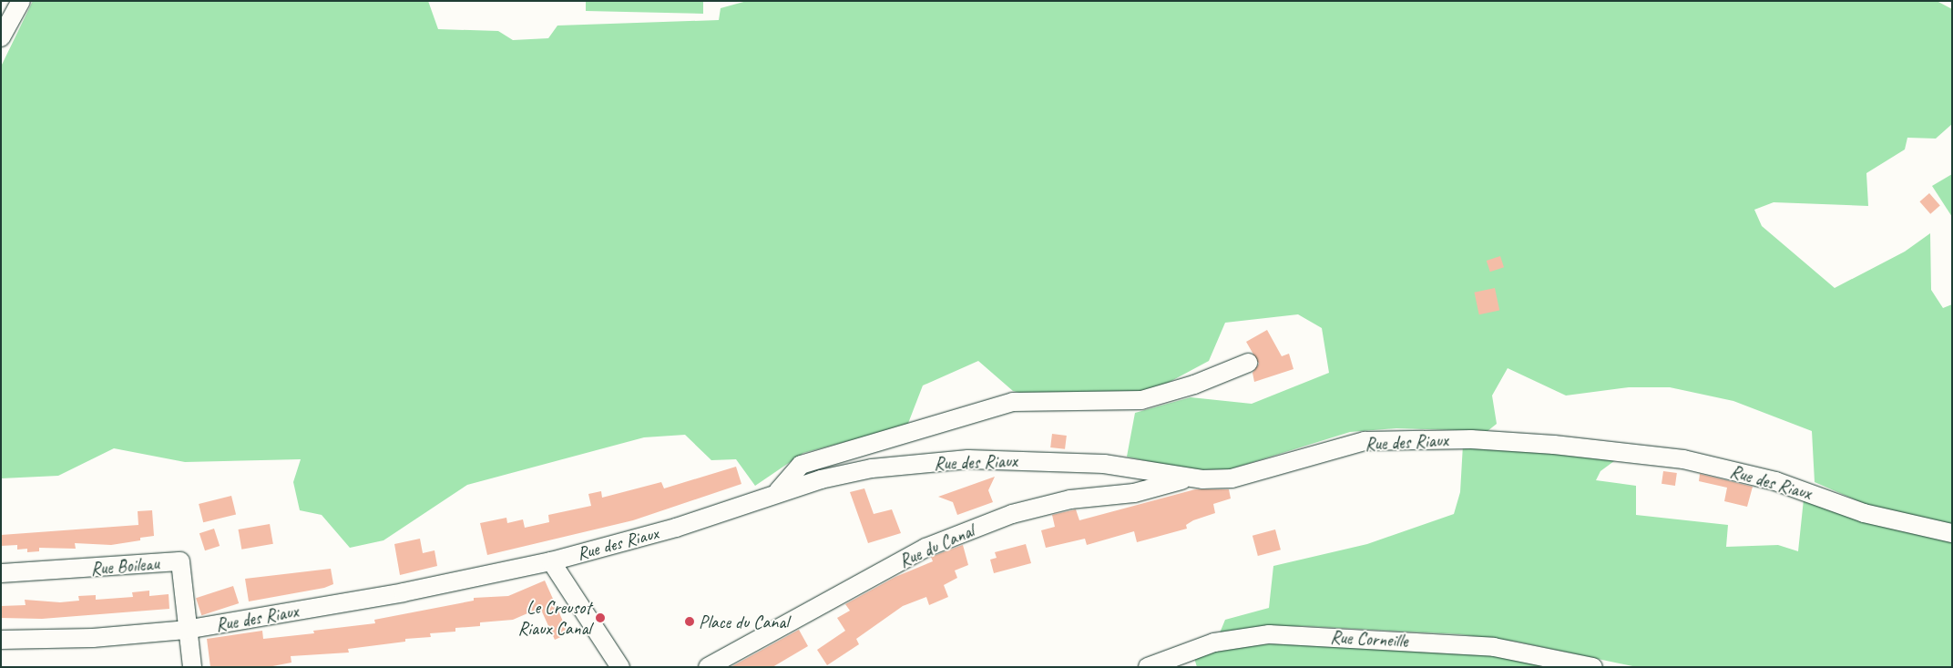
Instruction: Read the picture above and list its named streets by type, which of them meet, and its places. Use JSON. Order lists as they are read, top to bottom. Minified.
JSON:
{"streets":{"street":["Rue des Riaux","Rue du Canal","Rue Boileau","Rue Corneille"]},"crossings":[["Rue des Riaux","Rue du Canal"],["Rue des Riaux","Rue Boileau"]],"places":["Le Creusot Riaux Canal","Place du Canal"]}
